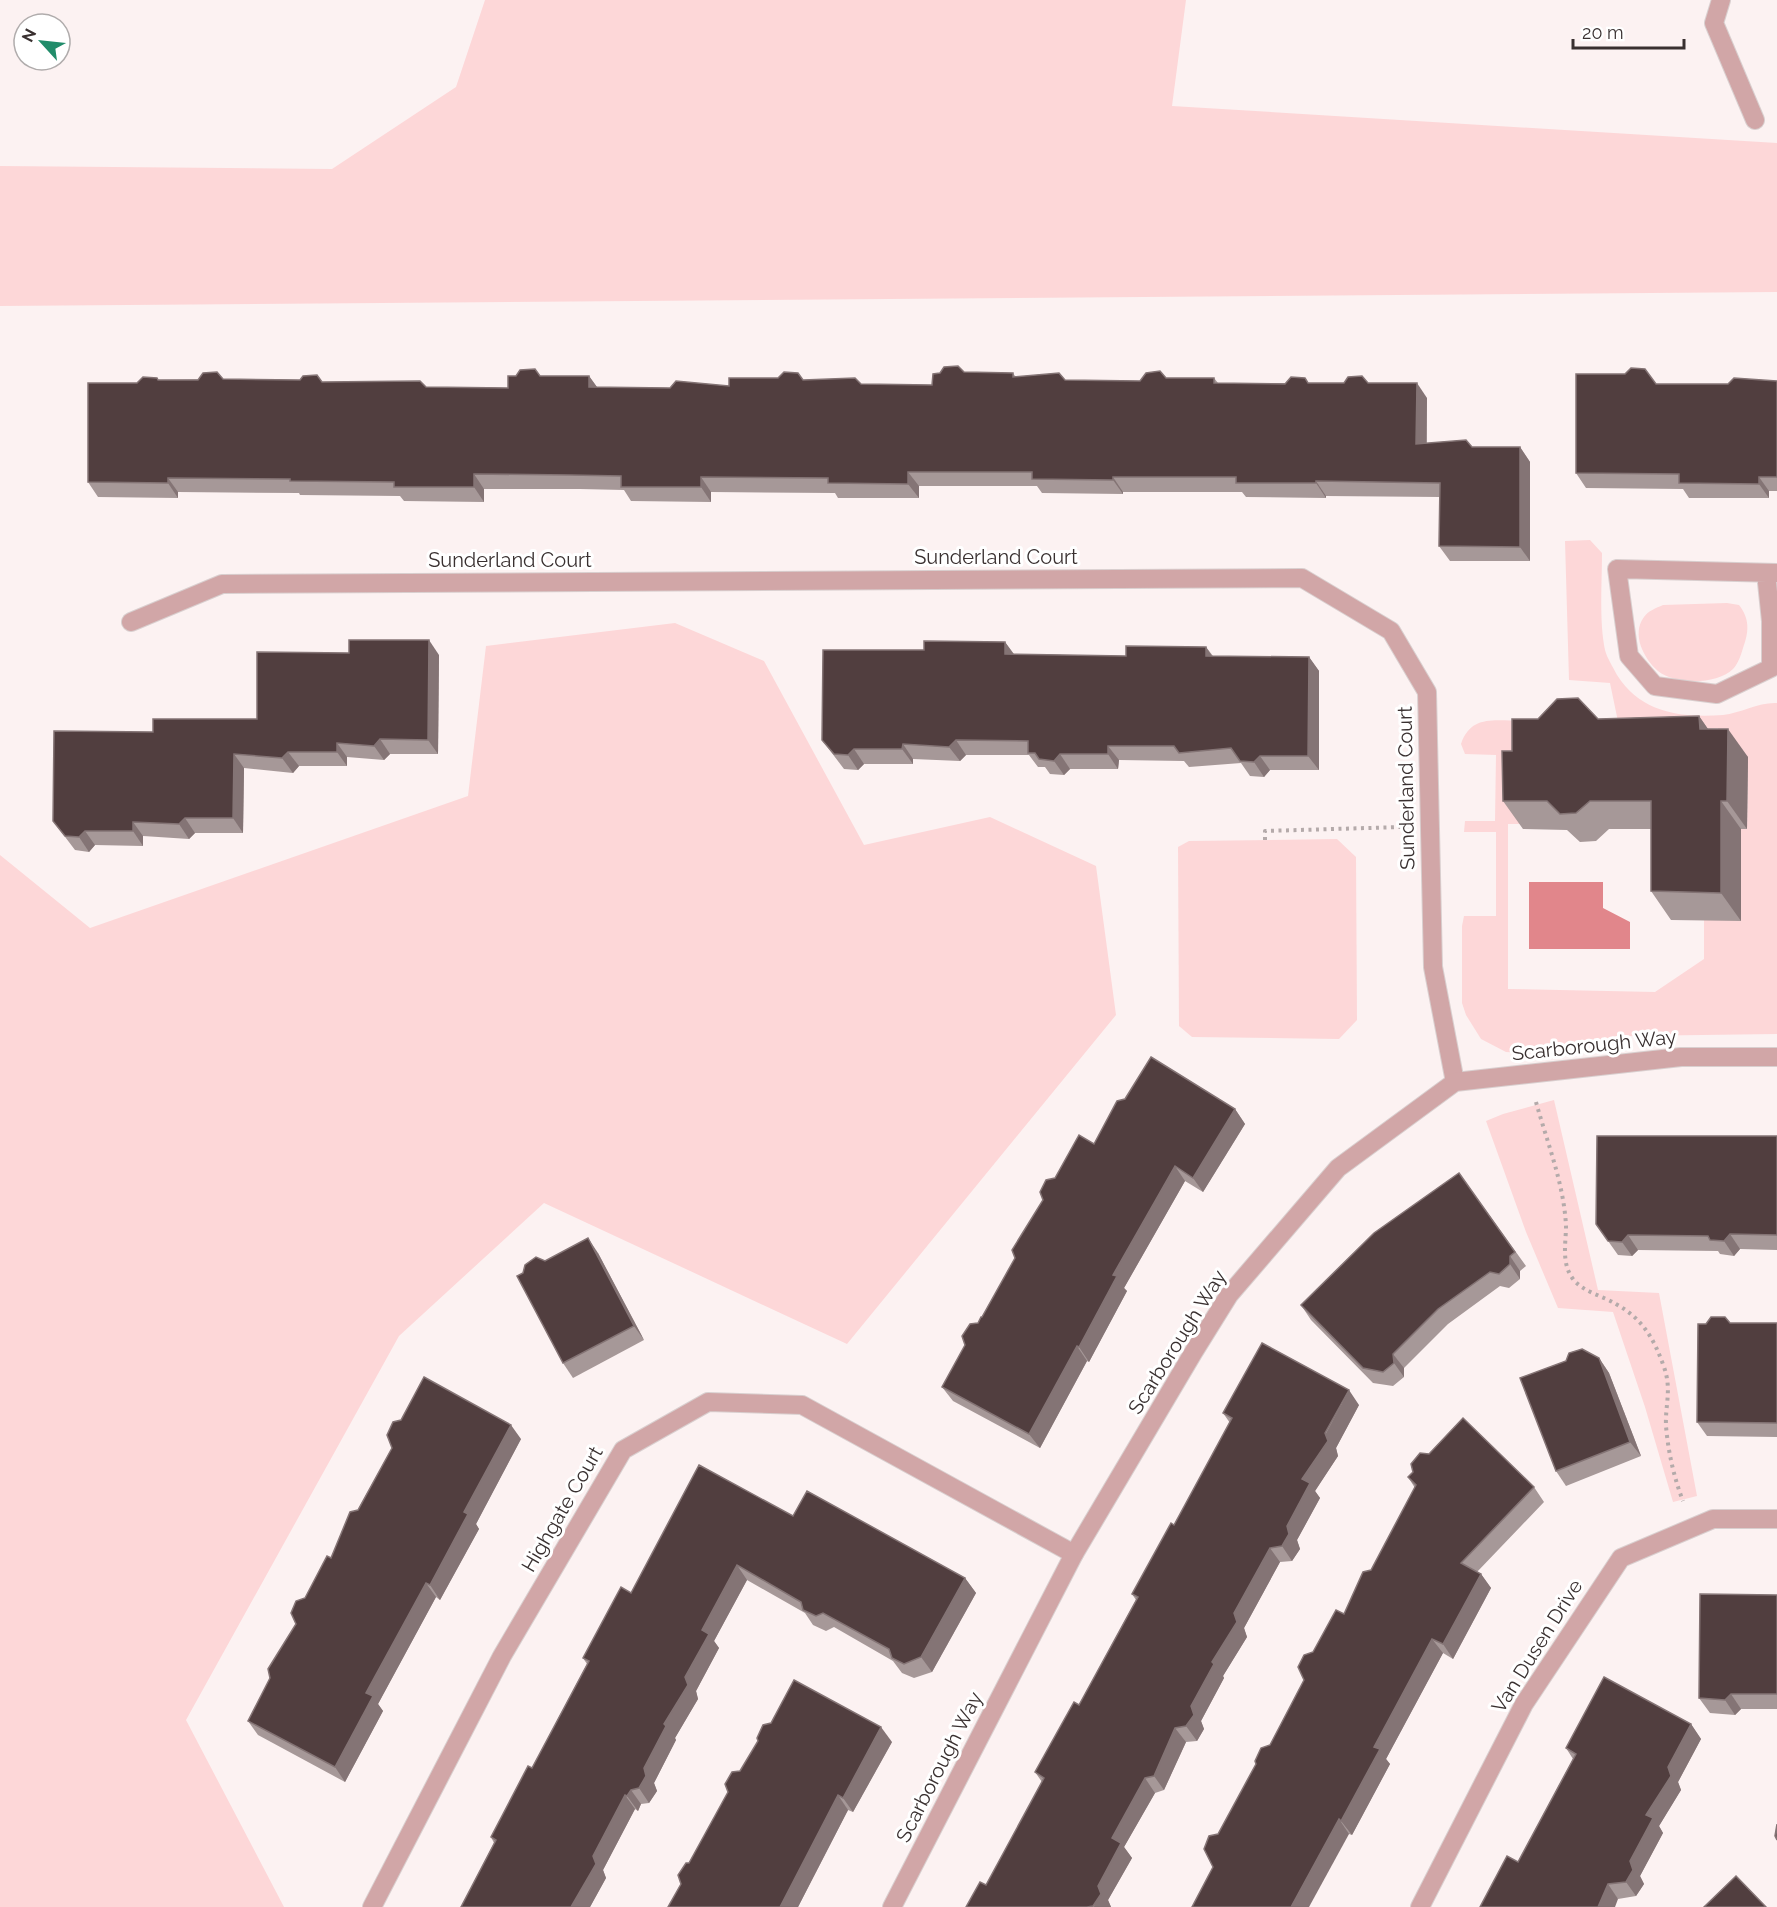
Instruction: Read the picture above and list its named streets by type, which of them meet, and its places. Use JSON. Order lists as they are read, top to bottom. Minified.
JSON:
{"streets":{"street":["Sunderland Court","Scarborough Way","Highgate Court","Van Dusen Drive"]},"crossings":[["Sunderland Court","Scarborough Way"],["Scarborough Way","Highgate Court"]],"scale_bar":"20 m","north":"top left"}
